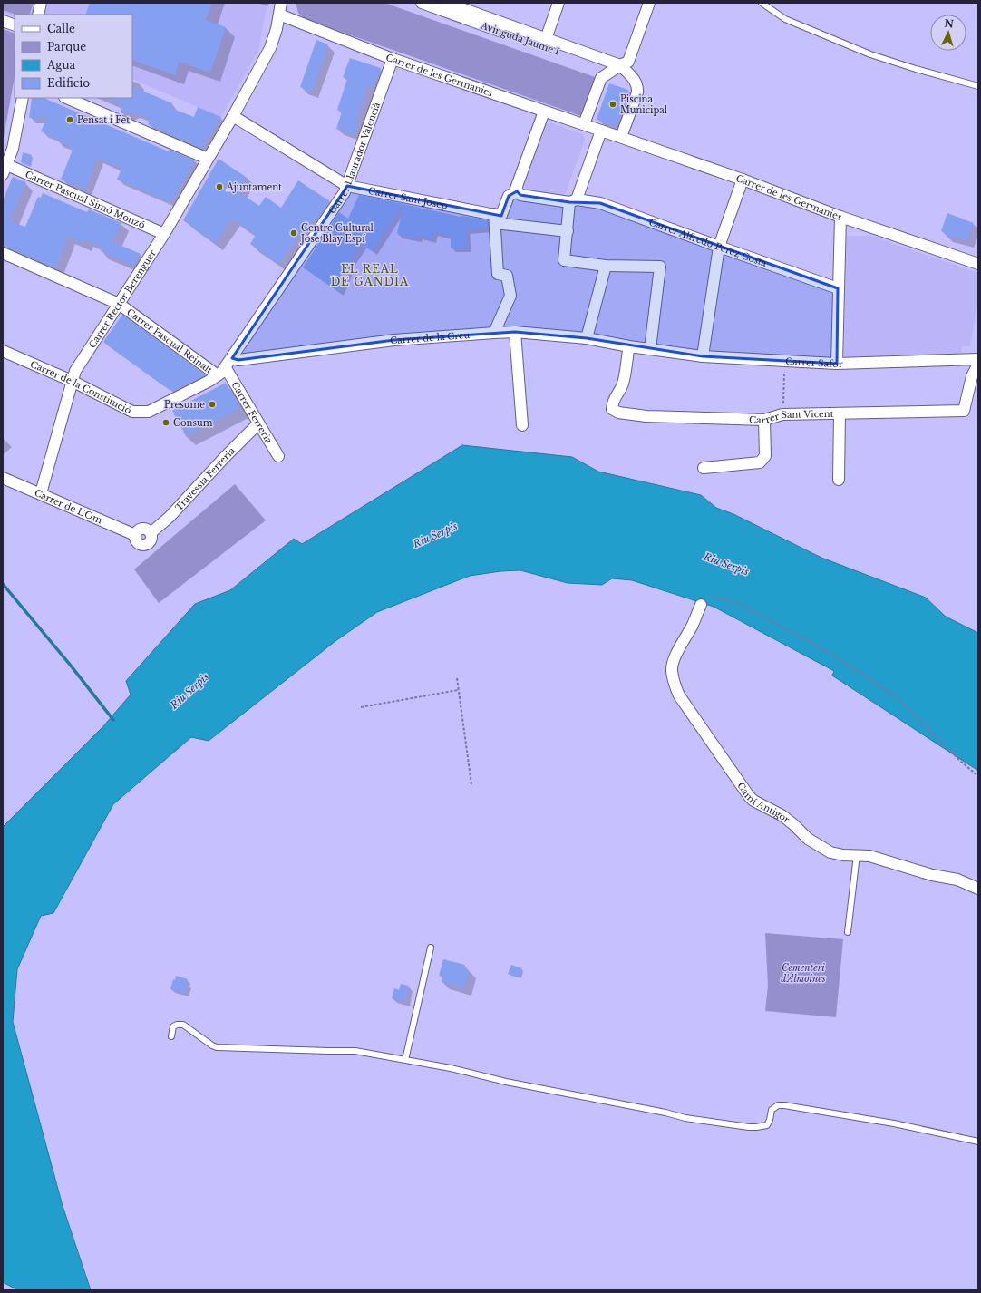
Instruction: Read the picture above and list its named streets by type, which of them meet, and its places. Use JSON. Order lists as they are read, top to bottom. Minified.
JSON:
{"streets":{"street":["Avinguda Jaume I","Carrer de les Germanies","Carrer Llaurador Valencià","Carrer Sant Josep","Carrer Pascual Simó Monzó","Carrer Alfredo Perez Costa","Carrer Rector Berenguer","Carrer de la Creu","Carrer Pascual Reinalt","Carrer Safor","Carrer de la Constitució","Carrer Ferreria","Carrer Sant Vicent","Travessia Ferreria","Carrer de L'Om","Camí Antigor"]},"crossings":[["Avinguda Jaume I","Carrer de les Germanies"],["Carrer de les Germanies","Carrer Llaurador Valencià"],["Carrer de les Germanies","Carrer Rector Berenguer"],["Carrer Llaurador Valencià","Carrer Sant Josep"],["Carrer Llaurador Valencià","Carrer de la Creu"],["Carrer Llaurador Valencià","Carrer Pascual Reinalt"],["Carrer Llaurador Valencià","Carrer de la Constitució"],["Carrer Llaurador Valencià","Carrer Ferreria"],["Carrer Sant Josep","Carrer Rector Berenguer"],["Carrer Pascual Simó Monzó","Carrer Rector Berenguer"],["Carrer Rector Berenguer","Carrer Pascual Reinalt"],["Carrer Rector Berenguer","Carrer de la Constitució"],["Carrer Rector Berenguer","Carrer de L'Om"],["Carrer de la Creu","Carrer Safor"],["Carrer de la Creu","Carrer Sant Vicent"],["Carrer Pascual Reinalt","Carrer de la Constitució"],["Carrer Pascual Reinalt","Carrer Ferreria"],["Carrer Safor","Carrer Sant Vicent"],["Carrer de la Constitució","Carrer Ferreria"],["Carrer Ferreria","Travessia Ferreria"],["Travessia Ferreria","Carrer de L'Om"]],"districts":["EL REAL DE GANDIA"],"water":["Riu Serpis"],"parks":["Cementeri d'Almoines"],"places":["Piscina Municipal","Pensat i Fet","Ajuntament","Centre Cultural Jose Blay Espí","Presume","Consum"],"legend":["Calle","Parque","Agua","Edificio"],"north":"top"}
